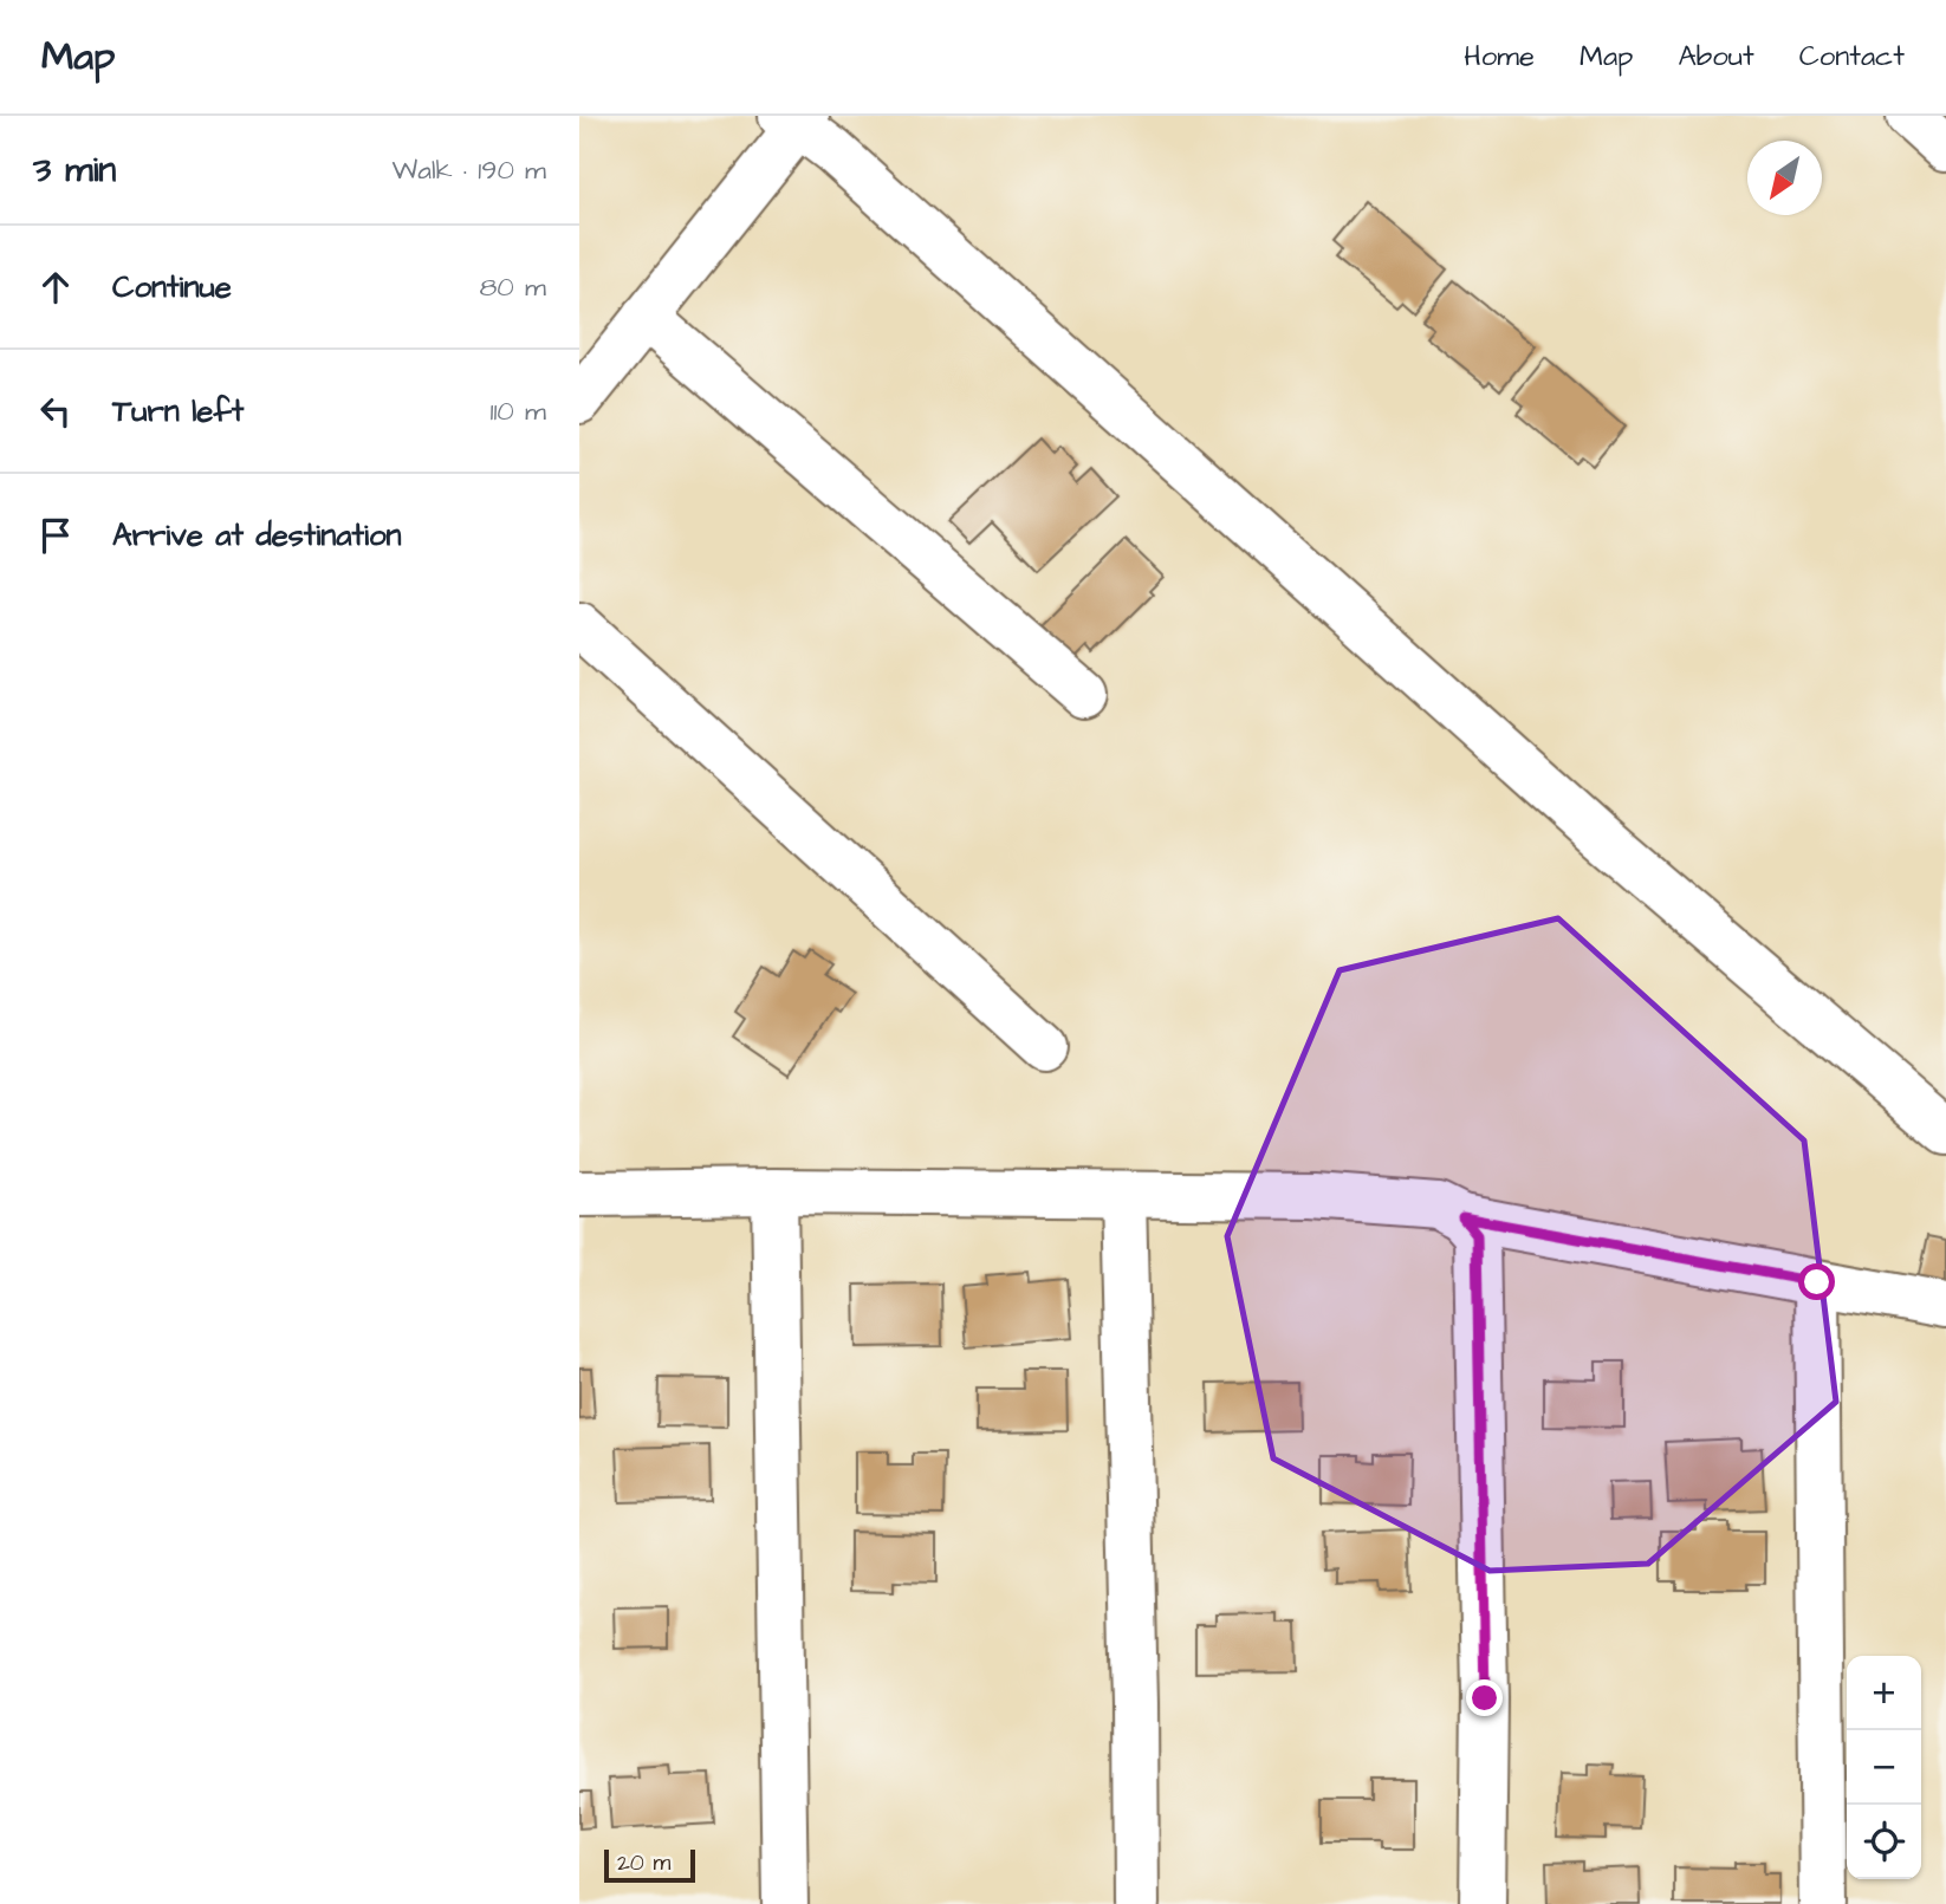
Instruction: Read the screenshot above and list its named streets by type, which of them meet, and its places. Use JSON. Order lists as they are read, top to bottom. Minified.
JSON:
{"scale_bar":"20 m","north":"bottom left","page":{"header":"Map","nav":["Home","Map","About","Contact"],"heading":["3 min","Walk · 190 m"],"list":[["Continue","80 m"],["Turn left","110 m"],"Arrive at destination"],"map_buttons":["+","−"],"scale":"20 m"}}
